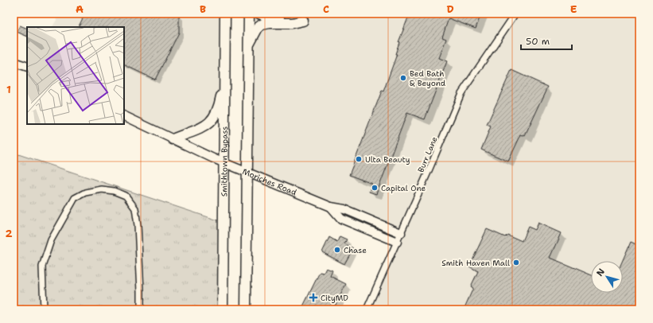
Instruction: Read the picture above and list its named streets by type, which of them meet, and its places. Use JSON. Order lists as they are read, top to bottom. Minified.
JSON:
{"streets":{"highway":["Smithtown Bypass"],"main road":["Moriches Road"],"street":["Burr Lane"]},"crossings":[["Burr Lane","Moriches Road"],["Smithtown Bypass","Moriches Road"]],"places":{"other":["Bed Bath & Beyond","Ulta Beauty","Capital One","Chase","Smith Haven Mall"],"health":["CityMD"]},"scale_bar":"50 m","north":"top left","grid":{"columns":["A","B","C","D","E"],"rows":["1","2"]}}
